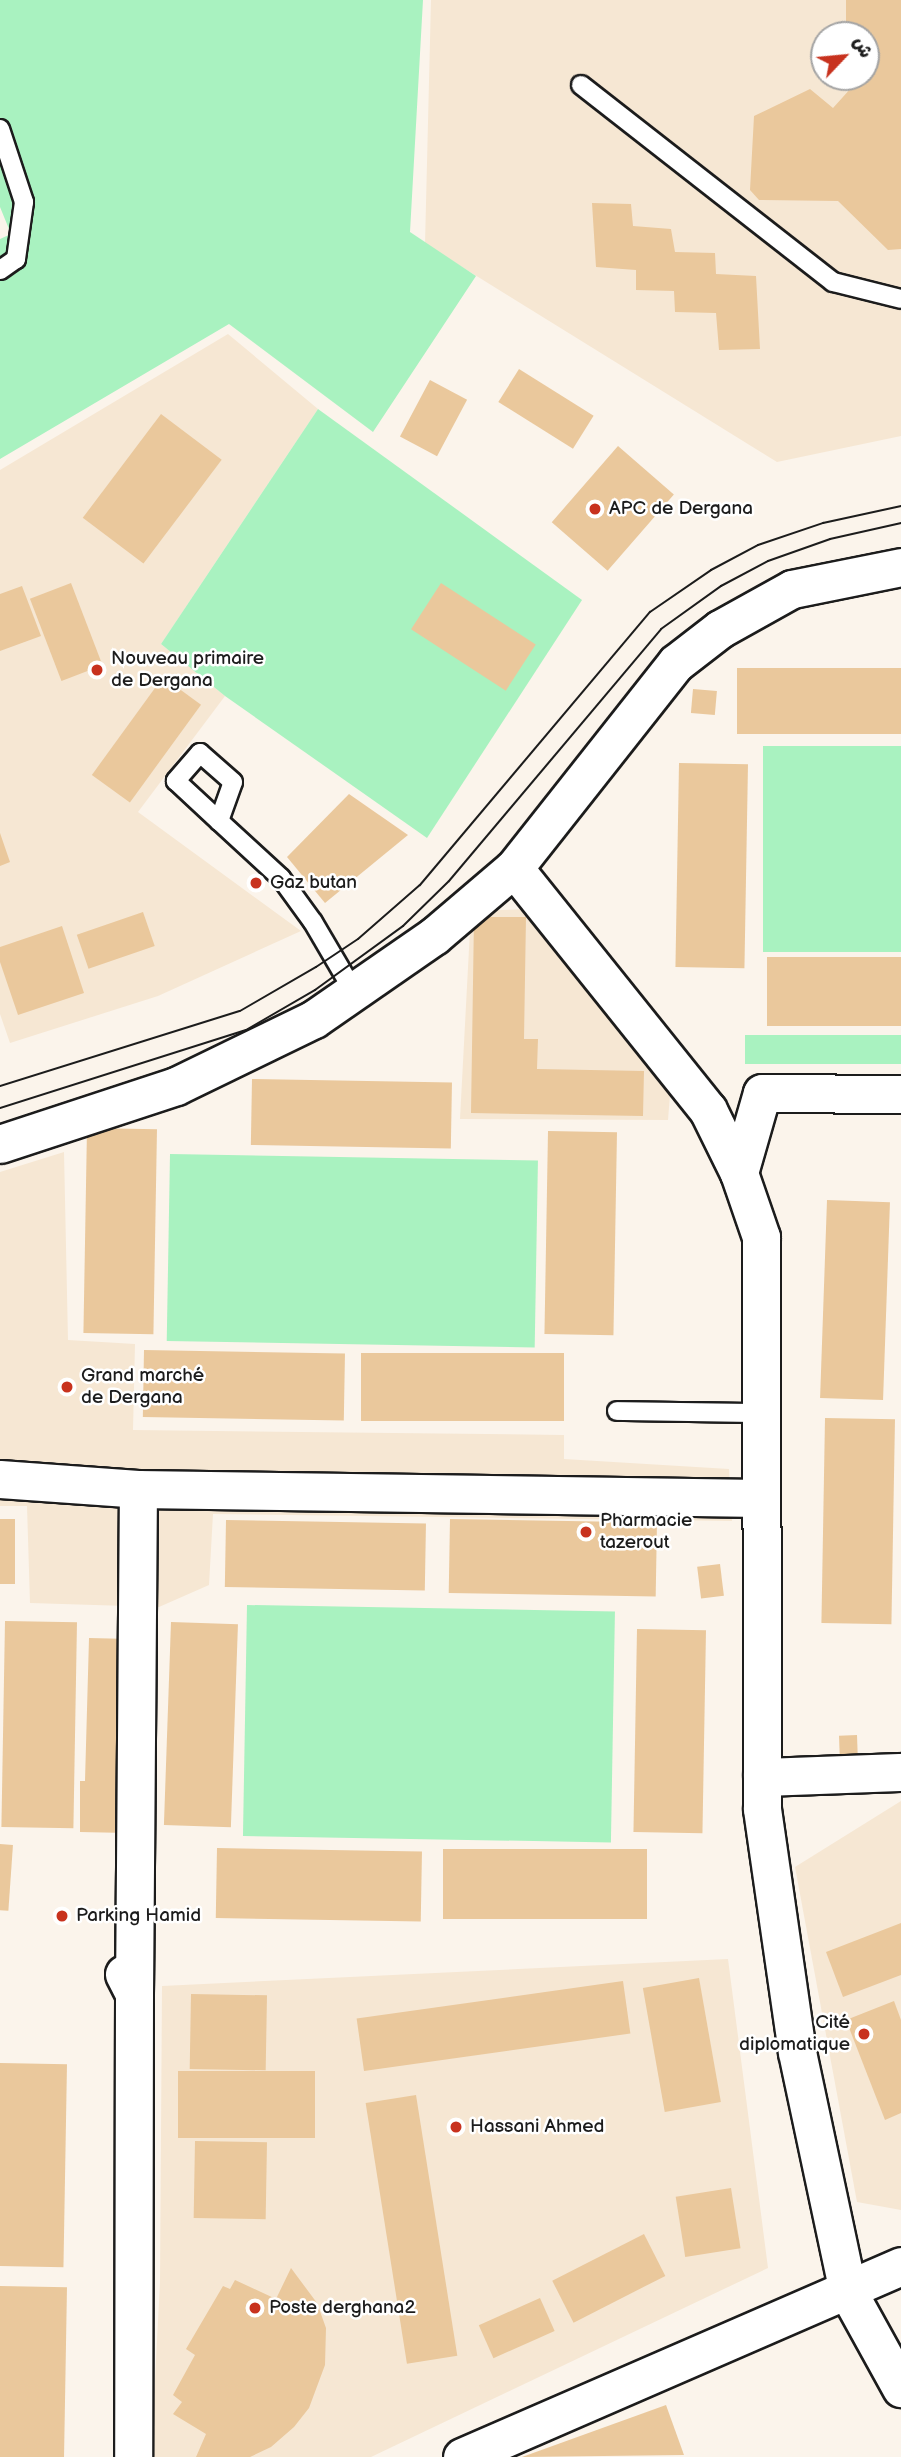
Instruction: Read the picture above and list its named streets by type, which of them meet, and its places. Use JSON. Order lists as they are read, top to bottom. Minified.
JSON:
{"places":["APC de Dergana","Nouveau primaire de Dergana","Gaz butan","Grand marché de Dergana","Pharmacie tazerout","Parking Hamid","Cité diplomatique","Hassani Ahmed","Poste derghana2"],"north":"top right"}
